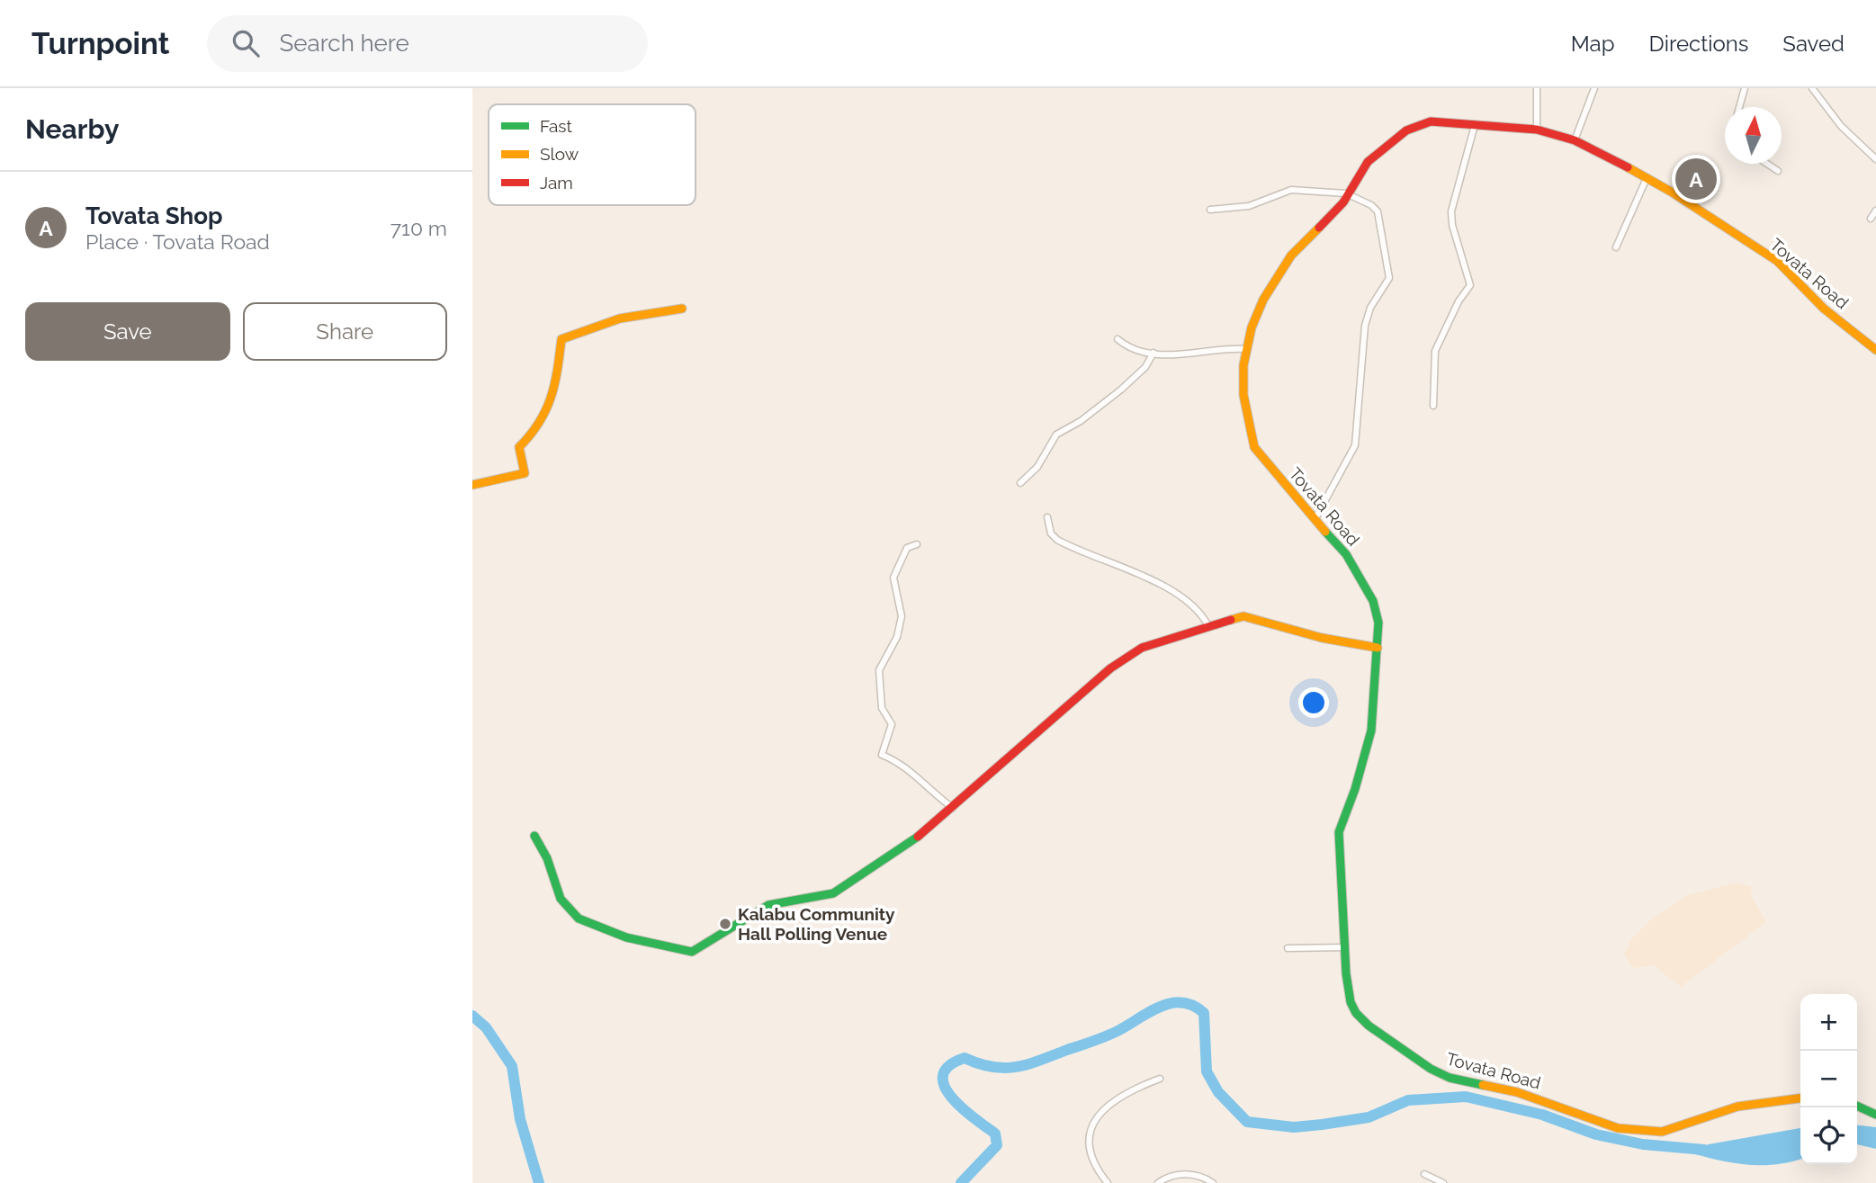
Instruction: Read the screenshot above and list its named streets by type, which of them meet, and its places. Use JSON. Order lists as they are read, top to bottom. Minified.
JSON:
{"streets":{"street":["Tovata Road"]},"places":["Kalabu Community Hall Polling Venue"],"legend":["Fast","Slow","Jam"],"north":"top","page":{"header":"Turnpoint","search":"Search here","nav":["Map","Directions","Saved"],"heading":"Nearby","pins":"A","list":[{"mark":"A","name":"Tovata Shop","note":"Place · Tovata Road","value":"710 m"}],"buttons":["Save","Share"],"map_buttons":["+","−"]}}
